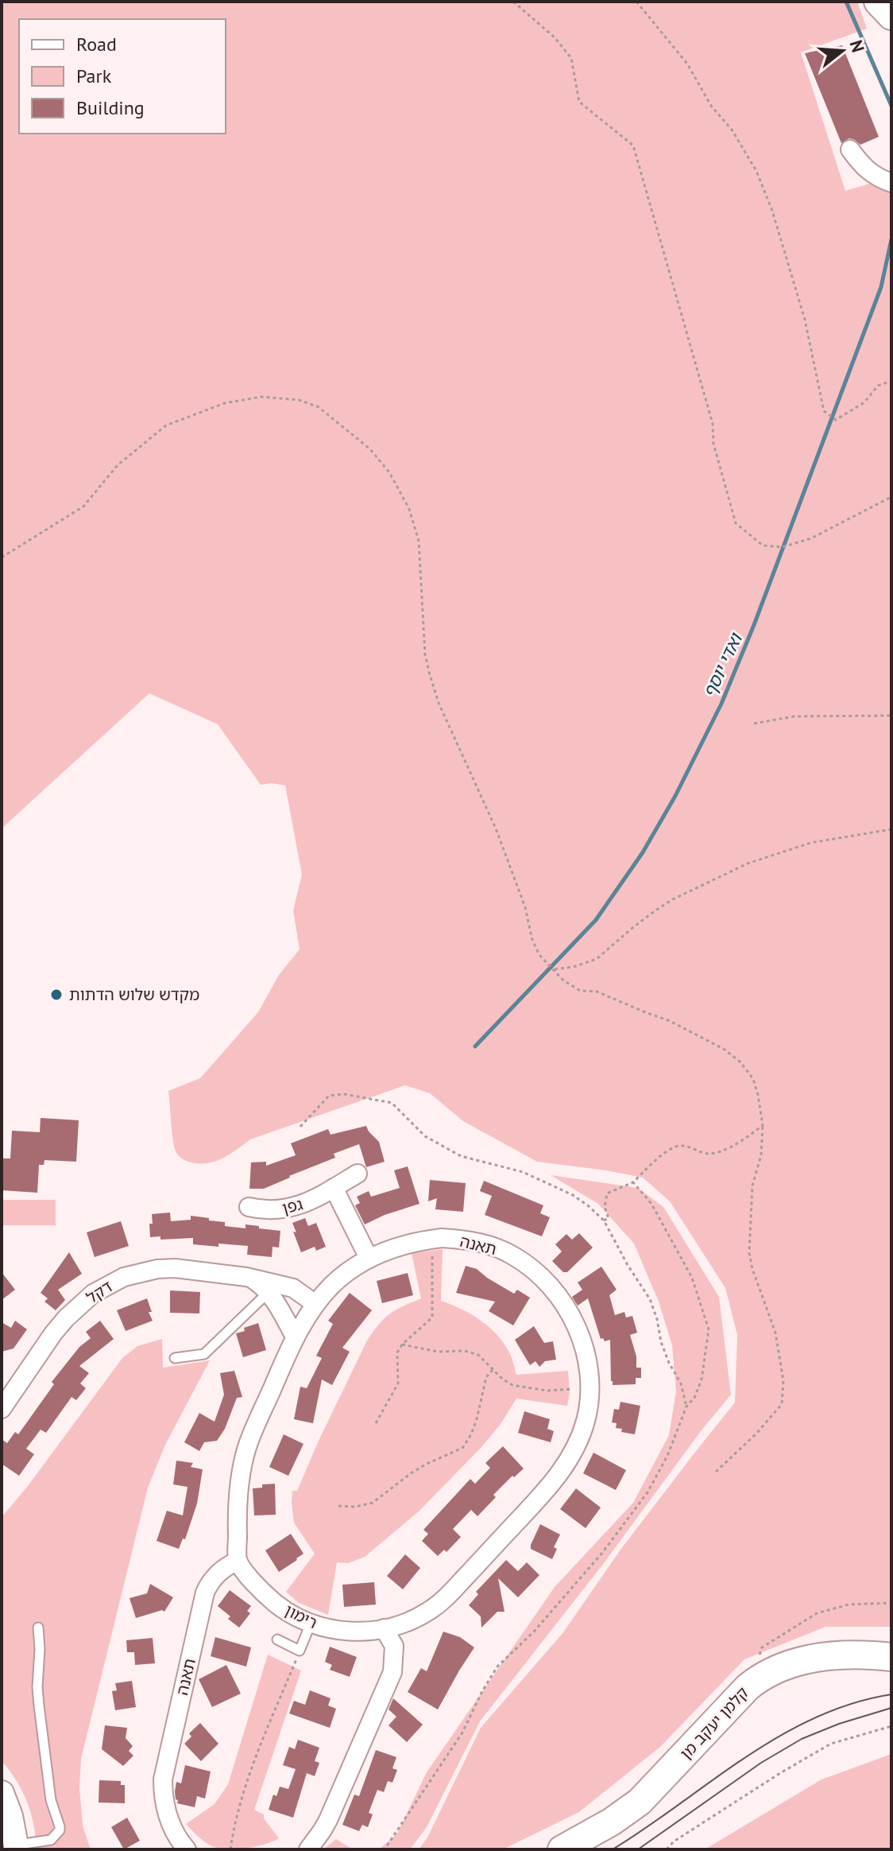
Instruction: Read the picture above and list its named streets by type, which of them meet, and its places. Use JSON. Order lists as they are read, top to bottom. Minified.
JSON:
{"streets":{"main road":["קלמן יעקב מן"],"street":["גפן","תאנה","דקל","רימון"]},"crossings":[["תאנה","דקל"],["תאנה","רימון"]],"water":["ואדי יוסף"],"places":["מקדש שלוש הדתות"],"legend":["Road","Park","Building"],"north":"right"}
